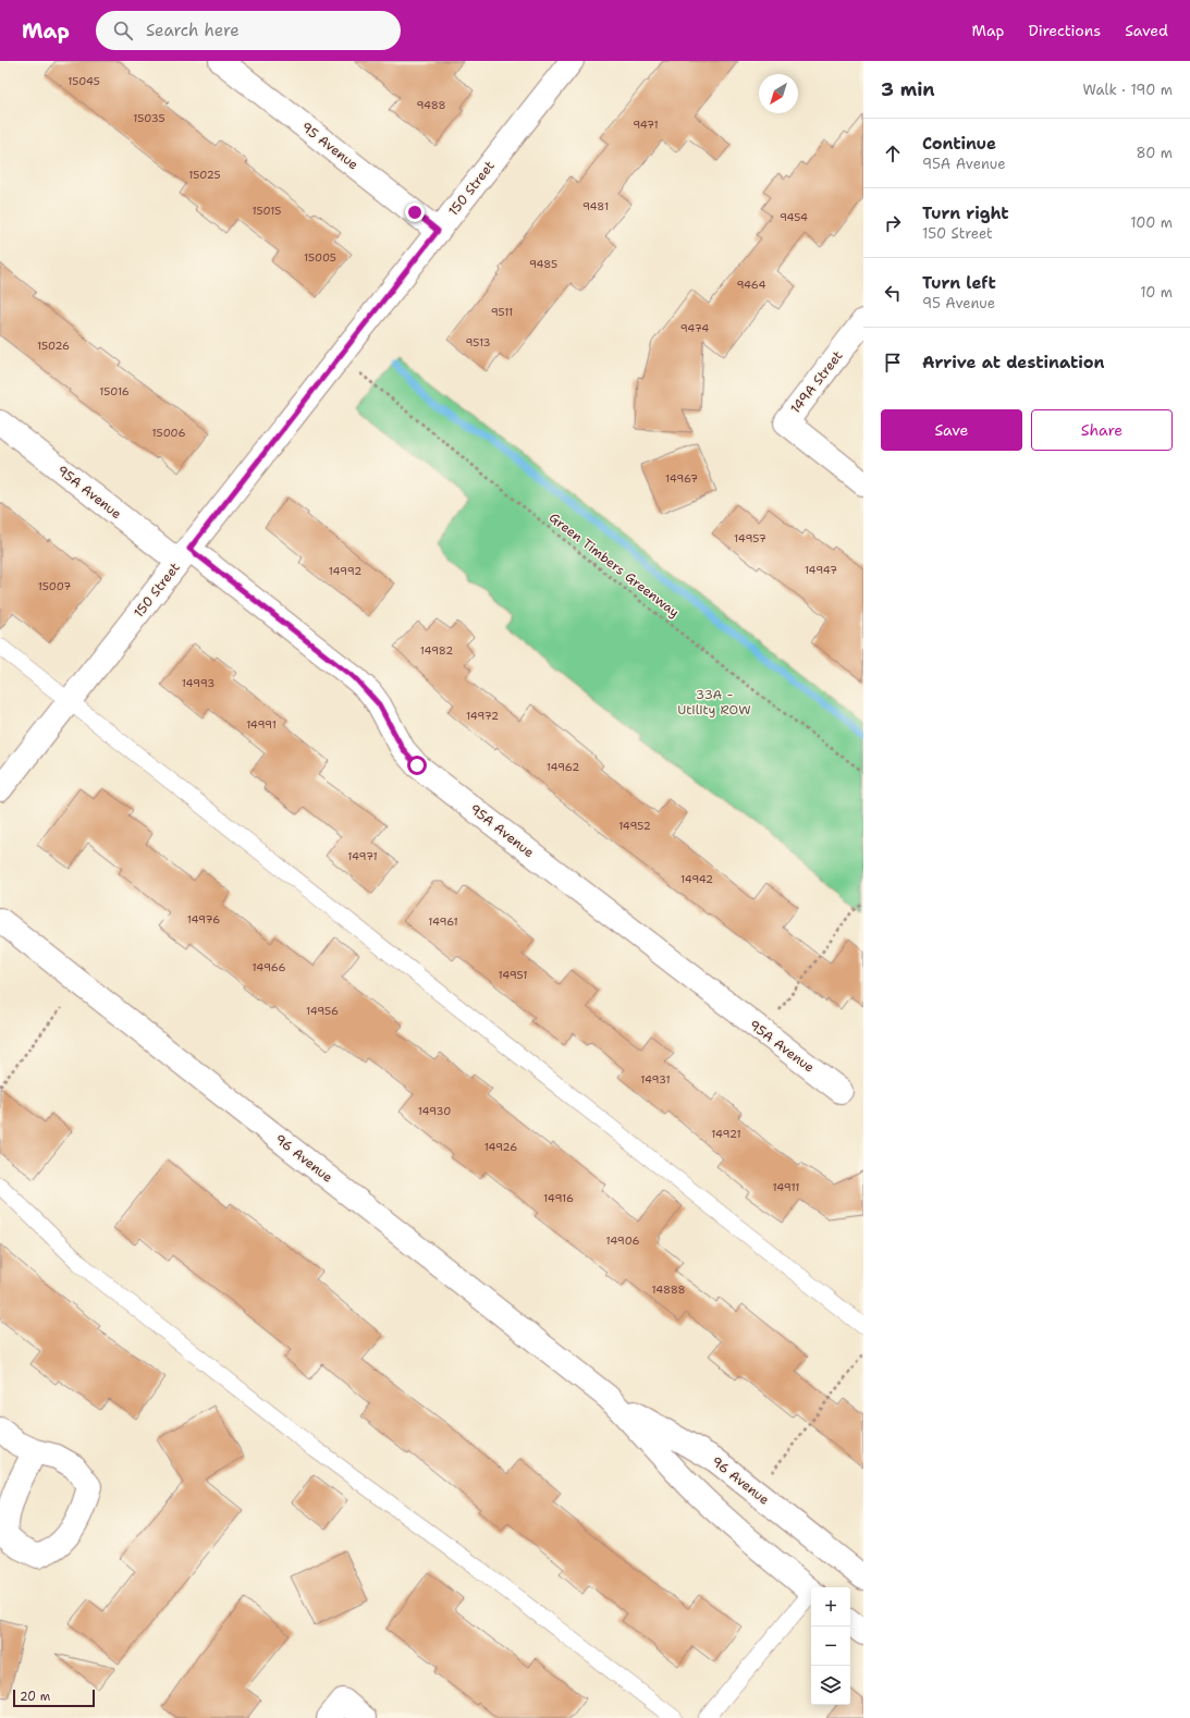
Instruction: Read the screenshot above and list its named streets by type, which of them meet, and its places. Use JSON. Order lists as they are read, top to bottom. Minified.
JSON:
{"streets":{"street":["95 Avenue","150 Street","149A Street","95A Avenue","96 Avenue"],"path":["Green Timbers Greenway"]},"crossings":[["95 Avenue","150 Street"],["150 Street","95A Avenue"]],"parks":["33A - Utility ROW"],"house_numbers":["15045","9488","15035","9471","15025","9481","15015","9454","15005","9485","9464","9511","9474","9513","15026","15016","15006","14967","14957","14947","14992","15007","14982","14993","14972","14991","14962","14952","14971","14942","14976","14961","14966","14951","14956","14931","14930","14921","14926","14911","14916","14906","14888"],"scale_bar":"20 m","north":"bottom left","page":{"header":"Map","search":"Search here","nav":["Map","Directions","Saved"],"heading":["3 min","Walk · 190 m"],"list":[["Continue","95A Avenue","80 m"],["Turn right","150 Street","100 m"],["Turn left","95 Avenue","10 m"],"Arrive at destination"],"buttons":["Save","Share"],"map_buttons":["+","−"],"scale":"20 m"}}
